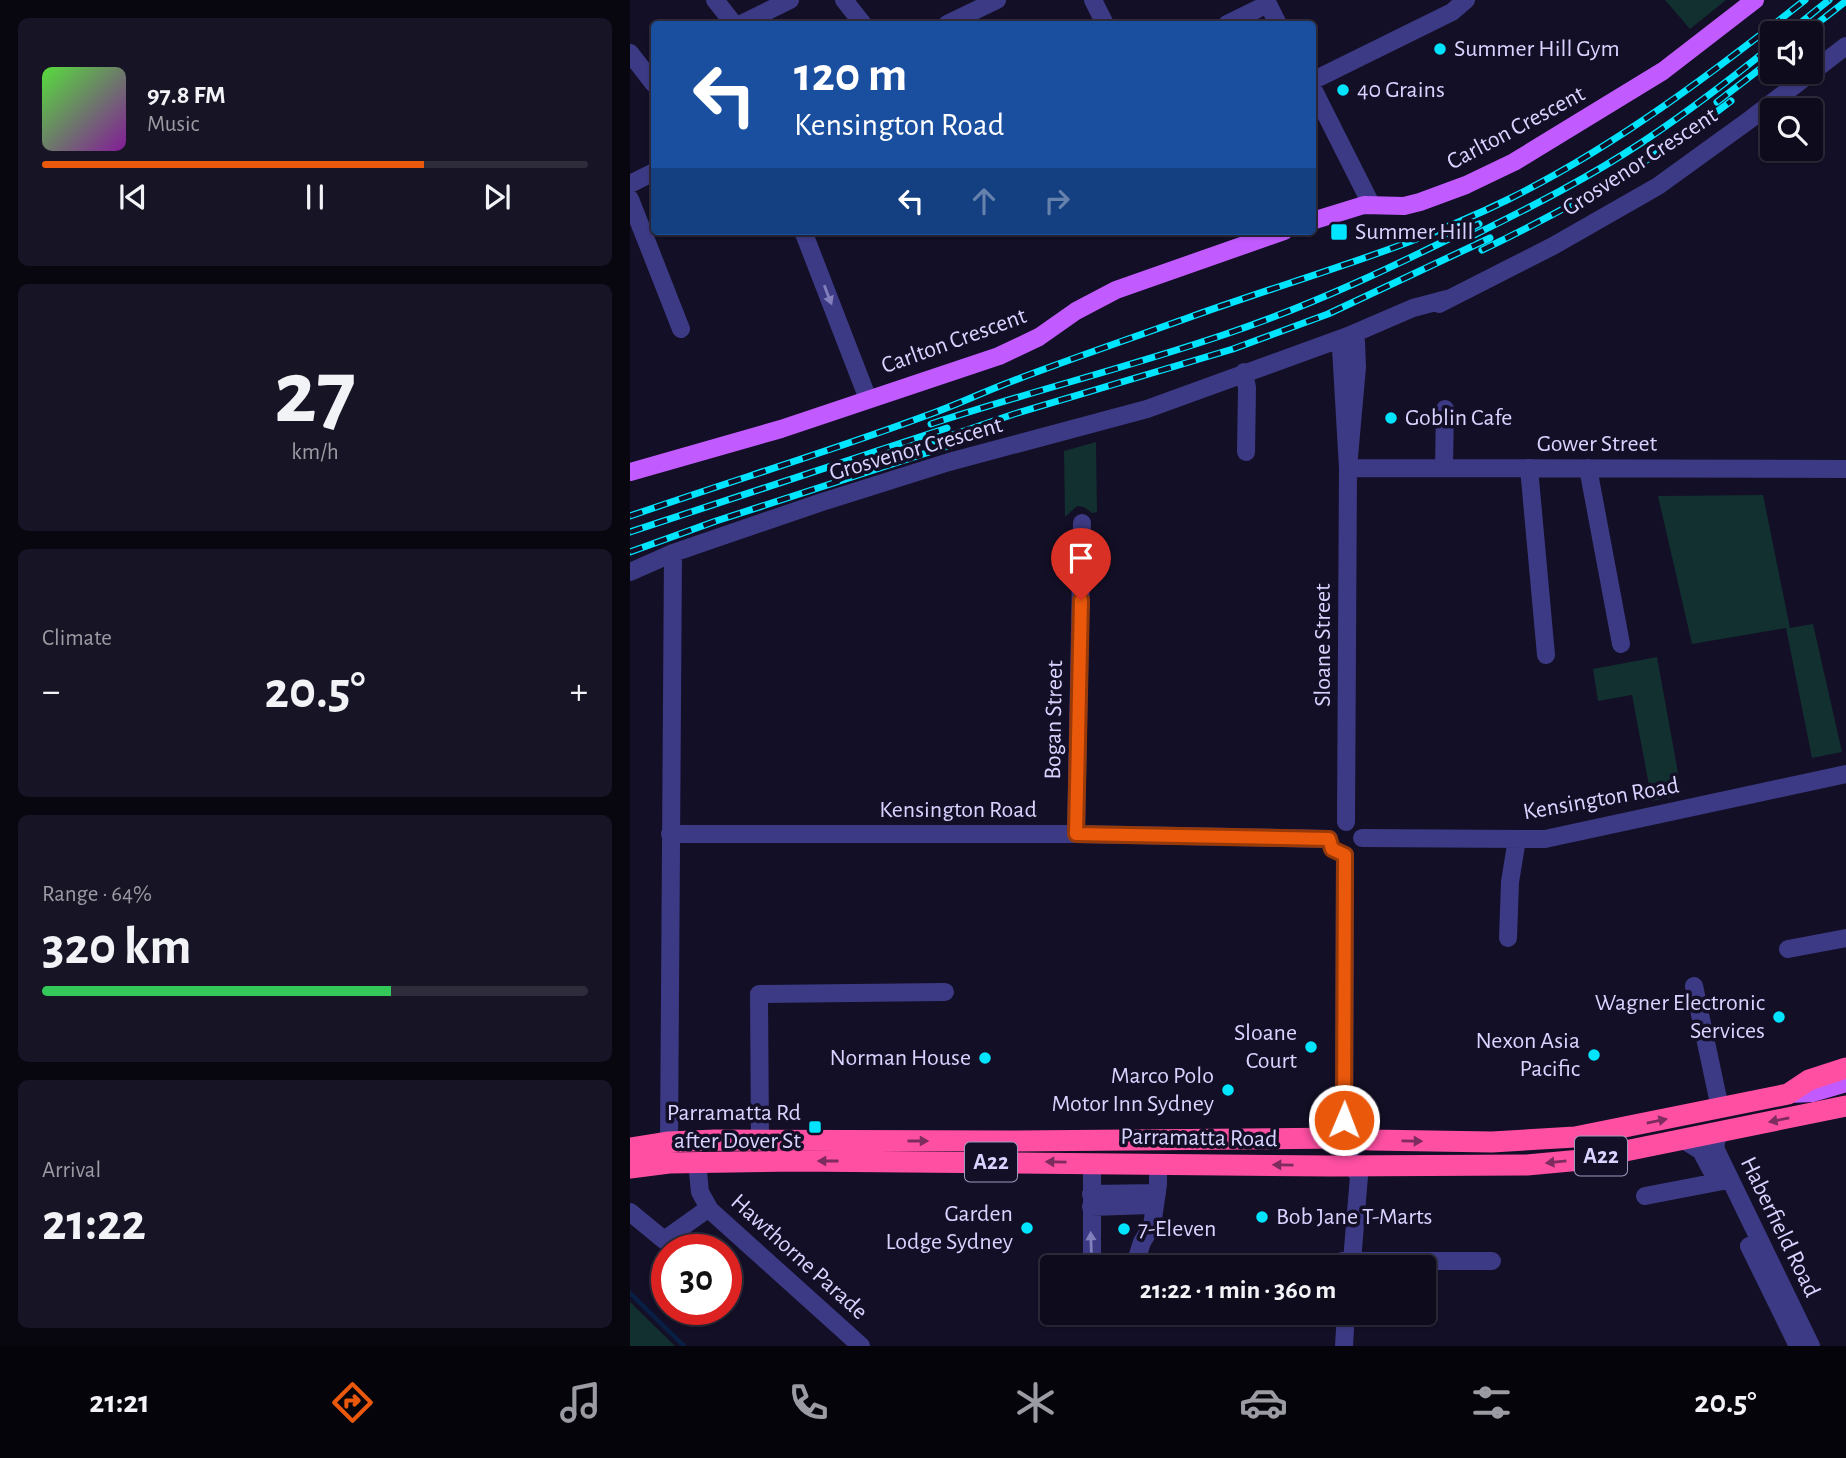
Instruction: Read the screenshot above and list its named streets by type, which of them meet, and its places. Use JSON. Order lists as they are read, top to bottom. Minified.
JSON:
{"streets":{"highway":["Parramatta Road","A22"],"main road":["Carlton Crescent"],"street":["Grosvenor Crescent","Gower Street","Sloane Street","Bogan Street","Kensington Road","Haberfield Road","Hawthorne Parade"]},"crossings":[["Grosvenor Crescent","Sloane Street"],["Gower Street","Sloane Street"],["Sloane Street","Kensington Road"],["Bogan Street","Kensington Road"],["Parramatta Road","A22"],["Parramatta Road","Haberfield Road"],["Parramatta Road","Hawthorne Parade"]],"places":{"other":["Summer Hill Gym","40 Grains","Goblin Cafe","Wagner Electronic Services","Sloane Court","Nexon Asia Pacific","Norman House","Marco Polo Motor Inn Sydney","Bob Jane T-Marts","Garden Lodge Sydney","7-Eleven"],"transit":["Summer Hill","Parramatta Rd after Dover St"]},"page":{"turn":["120 m","Kensington Road"],"song":["97.8 FM","Music"],"tile":[["27","km/h"],"Climate",["Range · 64%","320 km"],["Arrival","21:22"]],"heat":["−","20.5°","+"],"limit":"30","trip":"21:22 · 1 min · 360 m","tabs":["21:21","20.5°"]}}
